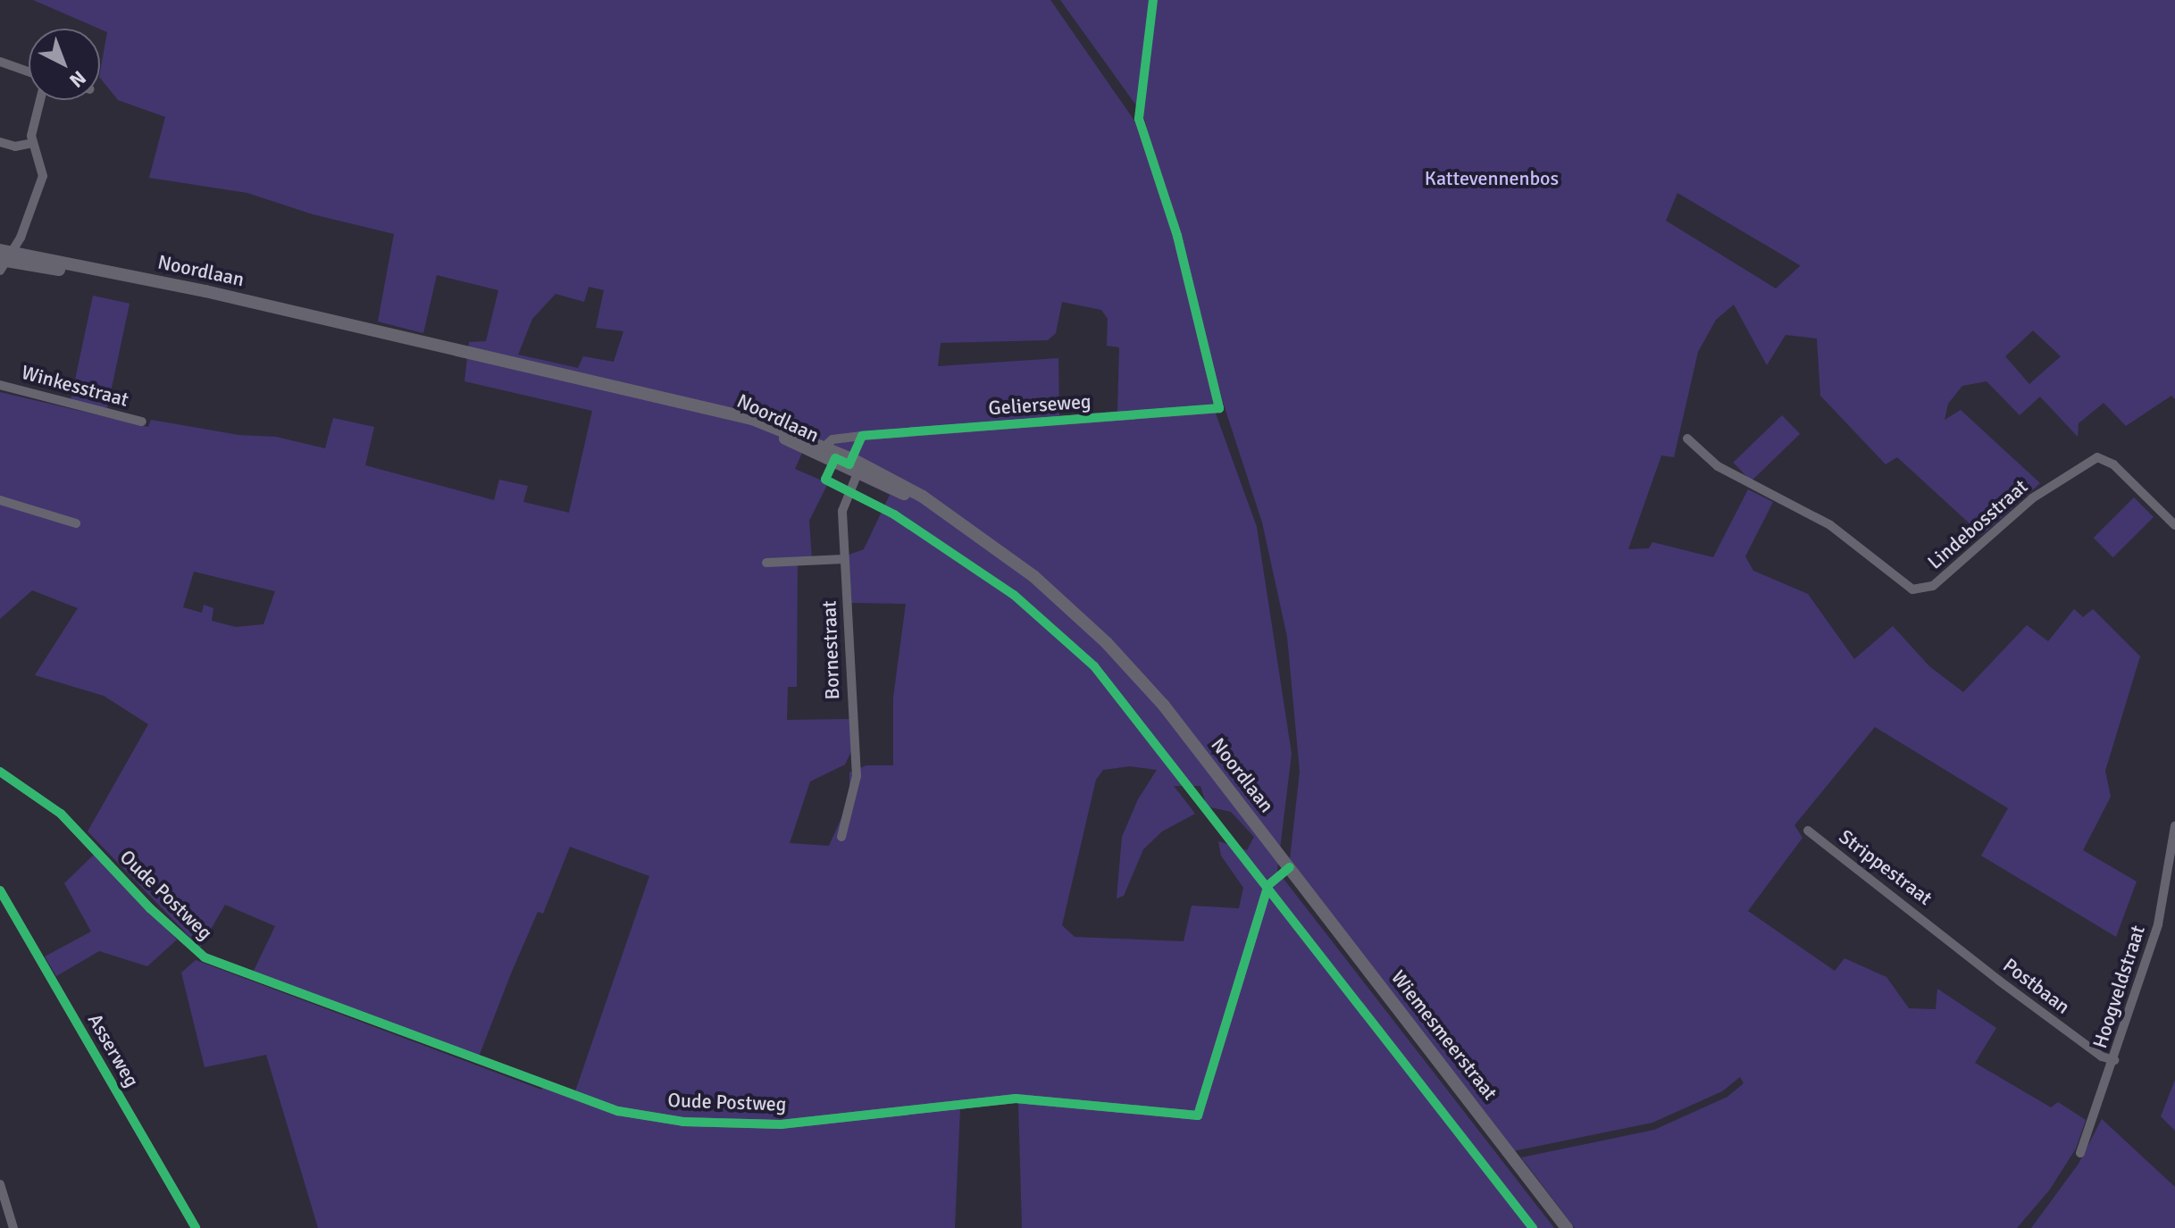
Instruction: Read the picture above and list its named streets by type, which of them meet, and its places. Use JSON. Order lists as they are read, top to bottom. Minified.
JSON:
{"streets":{"main road":["Noordlaan","Wiemesmeerstraat"],"street":["Winkesstraat","Gelierseweg","Lindebosstraat","Bornestraat","Strippestraat","Oude Postweg","Postbaan","Hoogveldstraat","Asserweg"]},"crossings":[["Noordlaan","Gelierseweg"],["Noordlaan","Bornestraat"],["Noordlaan","Oude Postweg"],["Noordlaan","Wiemesmeerstraat"],["Strippestraat","Postbaan"],["Oude Postweg","Wiemesmeerstraat"],["Postbaan","Hoogveldstraat"]],"parks":["Kattevennenbos"],"north":"bottom right"}
